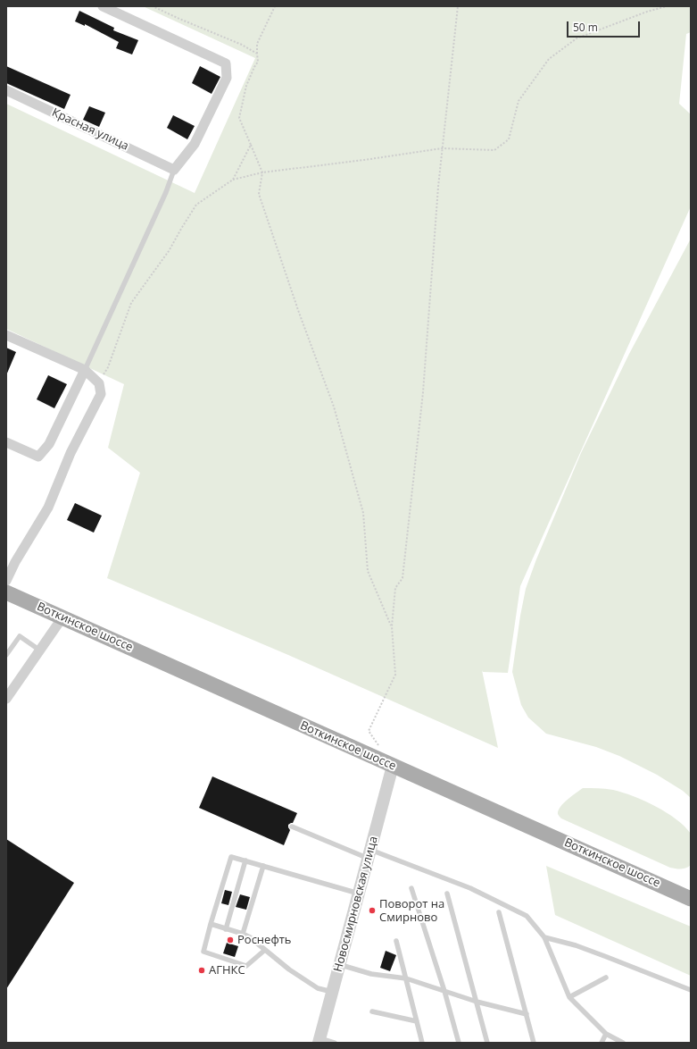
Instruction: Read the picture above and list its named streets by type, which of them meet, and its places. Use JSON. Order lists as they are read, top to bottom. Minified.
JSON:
{"streets":{"main road":["Воткинское шоссе"],"street":["Красная улица","Новосмирновская улица"]},"crossings":[["Воткинское шоссе","Новосмирновская улица"]],"places":["Поворот на Смирново","Роснефть","АГНКС"],"scale_bar":"50 m"}
